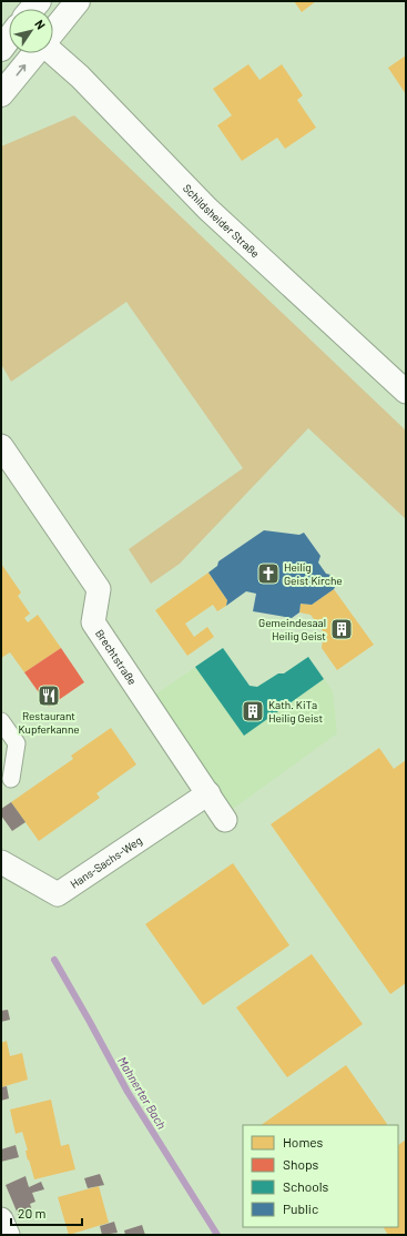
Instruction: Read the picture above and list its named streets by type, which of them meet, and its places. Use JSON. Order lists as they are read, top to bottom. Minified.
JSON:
{"streets":{"street":["Schildsheider Straße","Brechtstraße","Hans-Sachs-Weg"]},"crossings":[["Brechtstraße","Hans-Sachs-Weg"]],"water":["Mahnerter Bach"],"places":{"church":["Heilig Geist Kirche"],"building":["Gemeindesaal Heilig Geist","Kath. KiTa Heilig Geist"],"restaurant":["Restaurant Kupferkanne"]},"legend":["Homes","Shops","Schools","Public"],"scale_bar":"20 m","north":"top right"}
